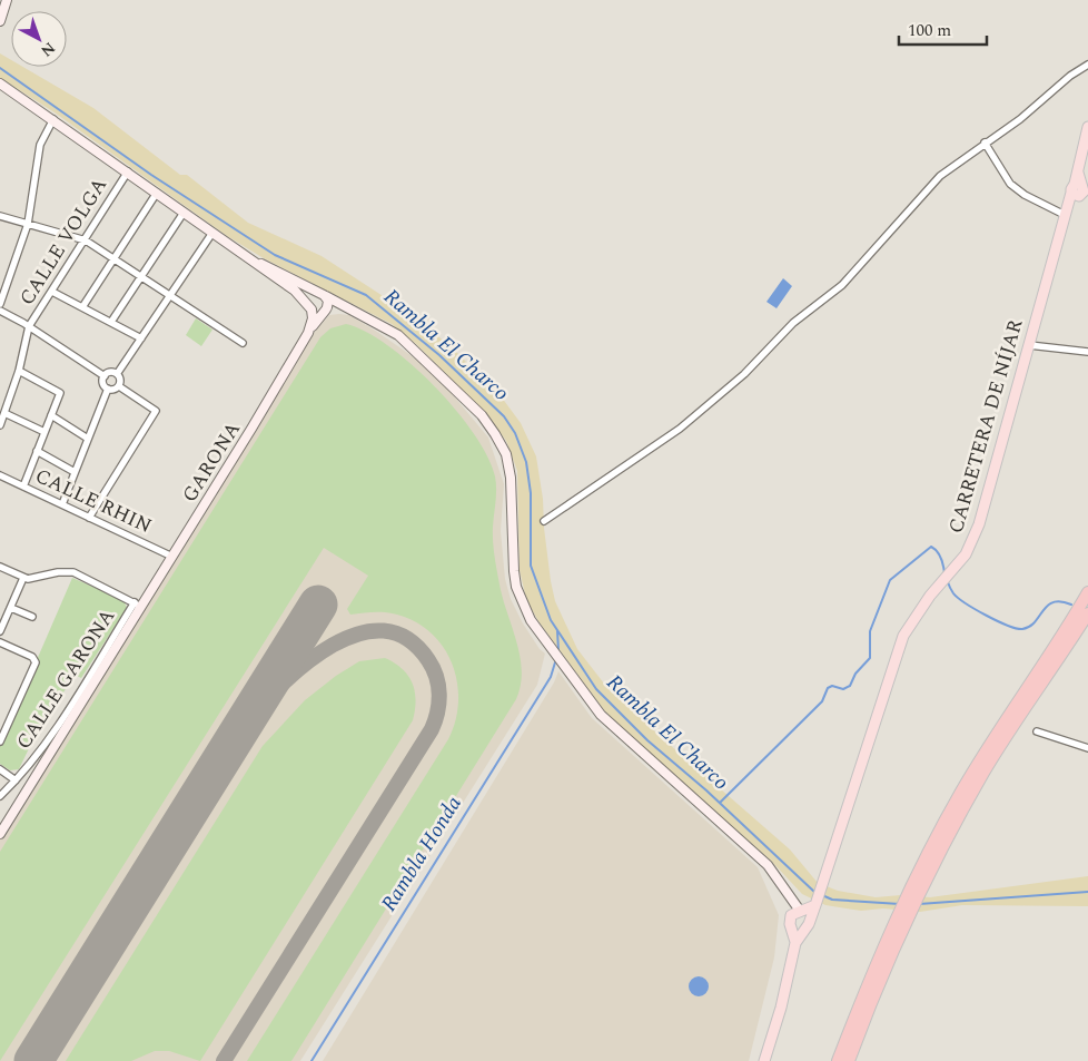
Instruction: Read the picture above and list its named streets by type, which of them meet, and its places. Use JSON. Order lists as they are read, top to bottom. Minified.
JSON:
{"streets":{"main road":["CARRETERA DE NÍJAR","GARONA"],"street":["CALLE VOLGA","CALLE RHIN","CALLE GARONA"]},"crossings":[["GARONA","CALLE RHIN"],["GARONA","CALLE GARONA"]],"water":["Rambla El Charco","Rambla Honda"],"scale_bar":"100 m","north":"bottom right"}
